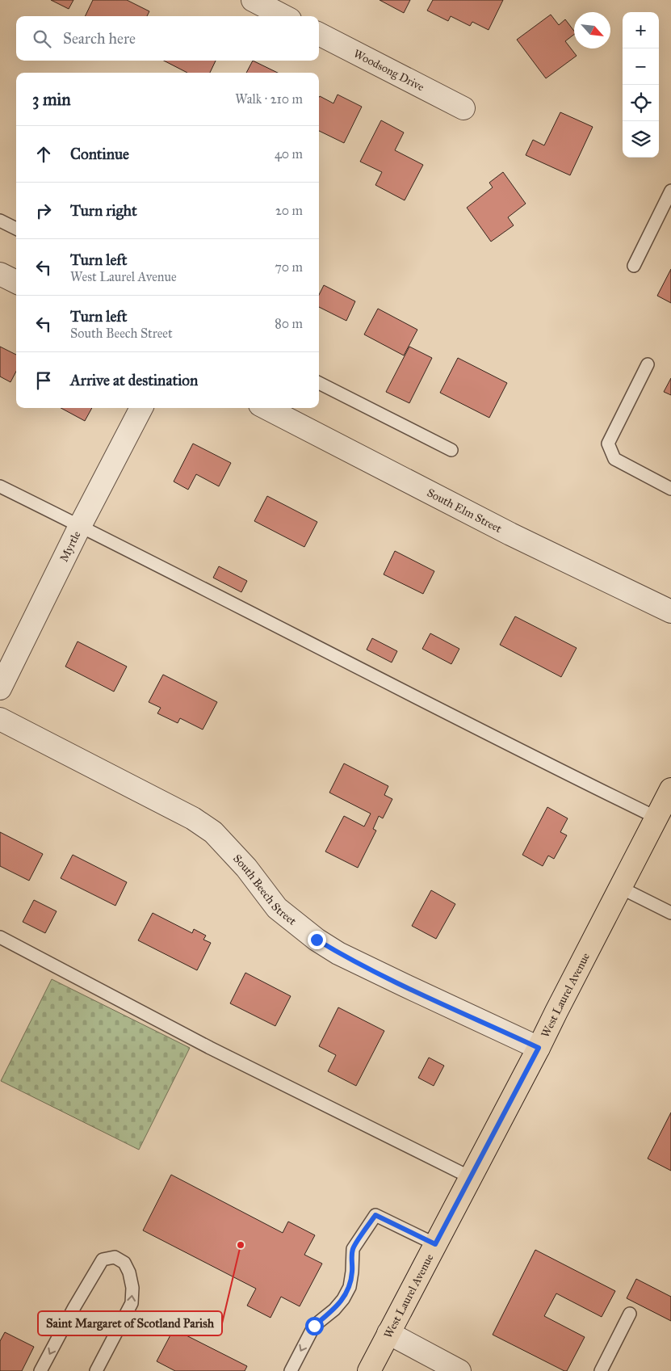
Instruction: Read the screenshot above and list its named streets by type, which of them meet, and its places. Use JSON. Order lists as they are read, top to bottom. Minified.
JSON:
{"streets":{"main road":["West Laurel Avenue"],"street":["Woodsong Drive","South Elm Street","Myrtle","South Beech Street"]},"crossings":[["South Beech Street","West Laurel Avenue"]],"places":["Saint Margaret of Scotland Parish"],"north":"bottom right","page":{"map_buttons":["+","−"],"search":"Search here","heading":["3 min","Walk · 210 m"],"list":[["Continue","40 m"],["Turn right","20 m"],["Turn left","West Laurel Avenue","70 m"],["Turn left","South Beech Street","80 m"],"Arrive at destination"]}}
